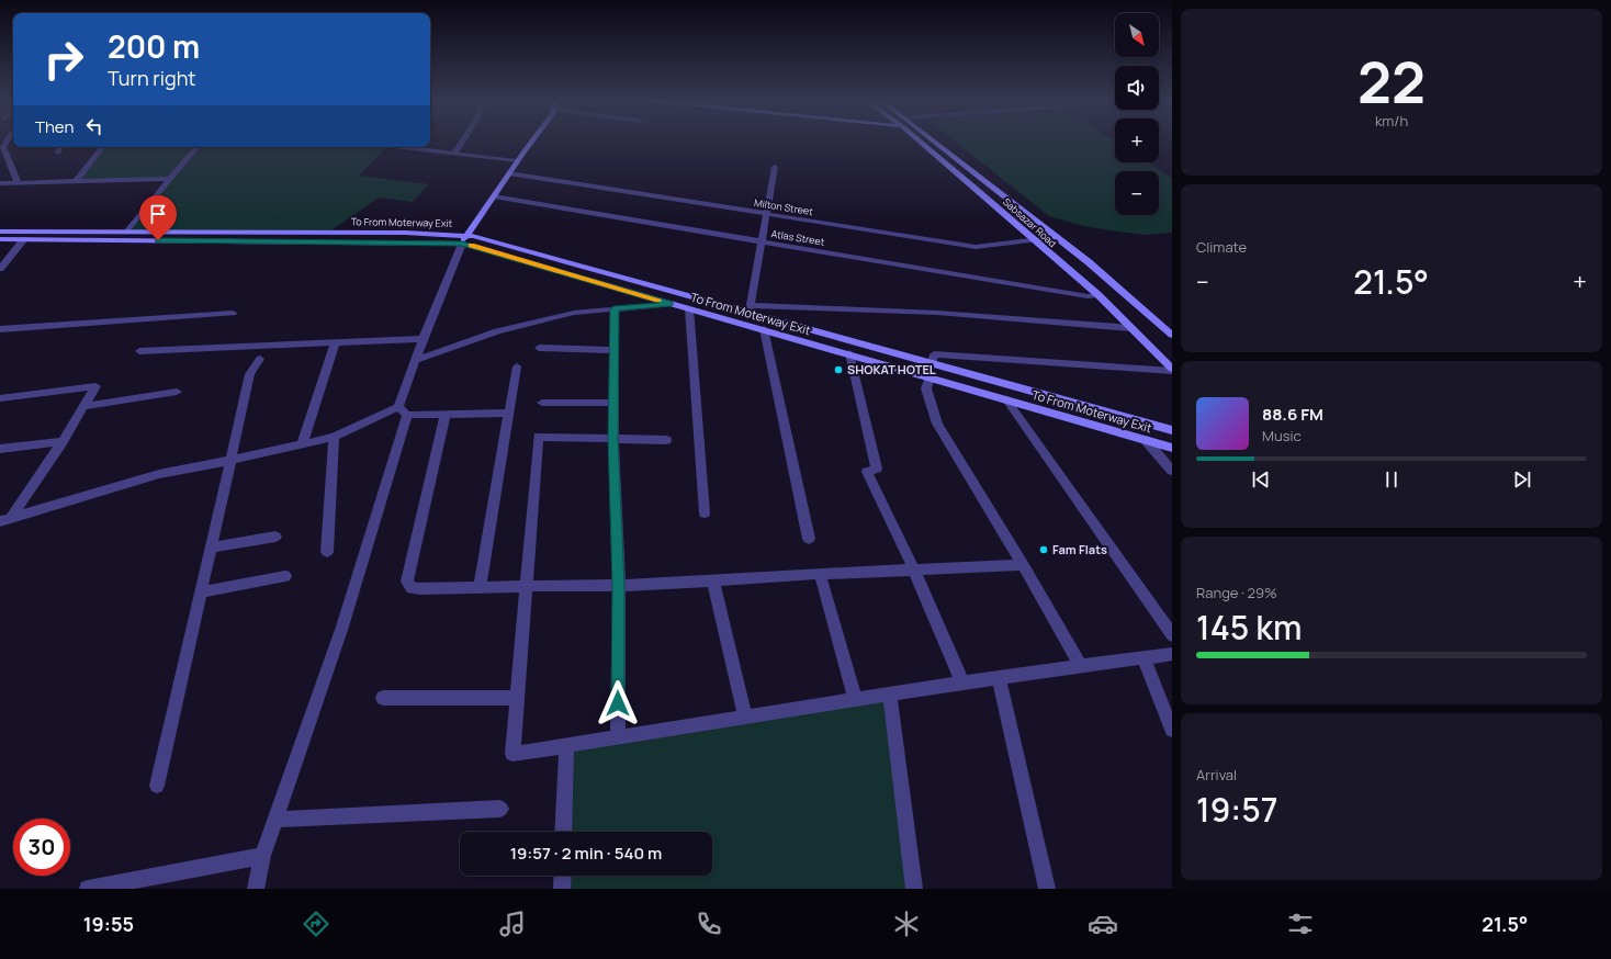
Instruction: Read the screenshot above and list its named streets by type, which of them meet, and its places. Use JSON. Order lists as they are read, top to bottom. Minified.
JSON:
{"streets":{"main road":["To From Moterway Exit","Sabsazar Road"],"street":["Milton Street","Atlas Street"]},"crossings":[["Milton Street","Sabsazar Road"],["Sabsazar Road","Atlas Street"]],"places":["SHOKAT HOTEL","Fam Flats"],"north":"bottom right","page":{"tile":[["22","km/h"],"Climate",["Range · 29%","145 km"],["Arrival","19:57"]],"map_buttons":["+","−"],"turn":["200 m","Turn right"],"then":"Then","heat":["−","21.5°","+"],"song":["88.6 FM","Music"],"limit":"30","trip":"19:57 · 2 min · 540 m","tabs":["19:55","21.5°"]}}
